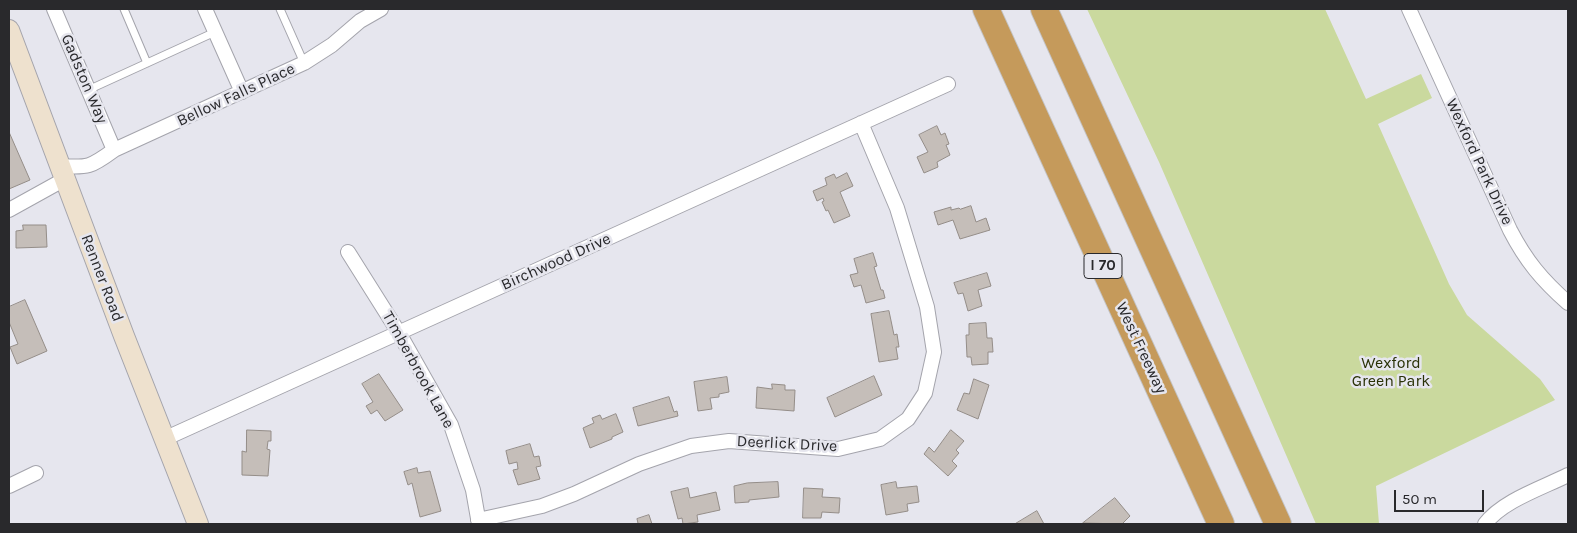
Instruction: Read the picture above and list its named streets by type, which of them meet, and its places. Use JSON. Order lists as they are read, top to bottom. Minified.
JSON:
{"streets":{"highway":["I 70","West Freeway"],"main road":["Renner Road"],"street":["Gadston Way","Bellow Falls Place","Wexford Park Drive","Birchwood Drive","Timberbrook Lane","Deerlick Drive"]},"crossings":[["Gadston Way","Bellow Falls Place"],["Birchwood Drive","Renner Road"],["Birchwood Drive","Timberbrook Lane"],["Birchwood Drive","Deerlick Drive"],["Timberbrook Lane","Deerlick Drive"]],"parks":["Wexford Green Park"],"scale_bar":"50 m"}
